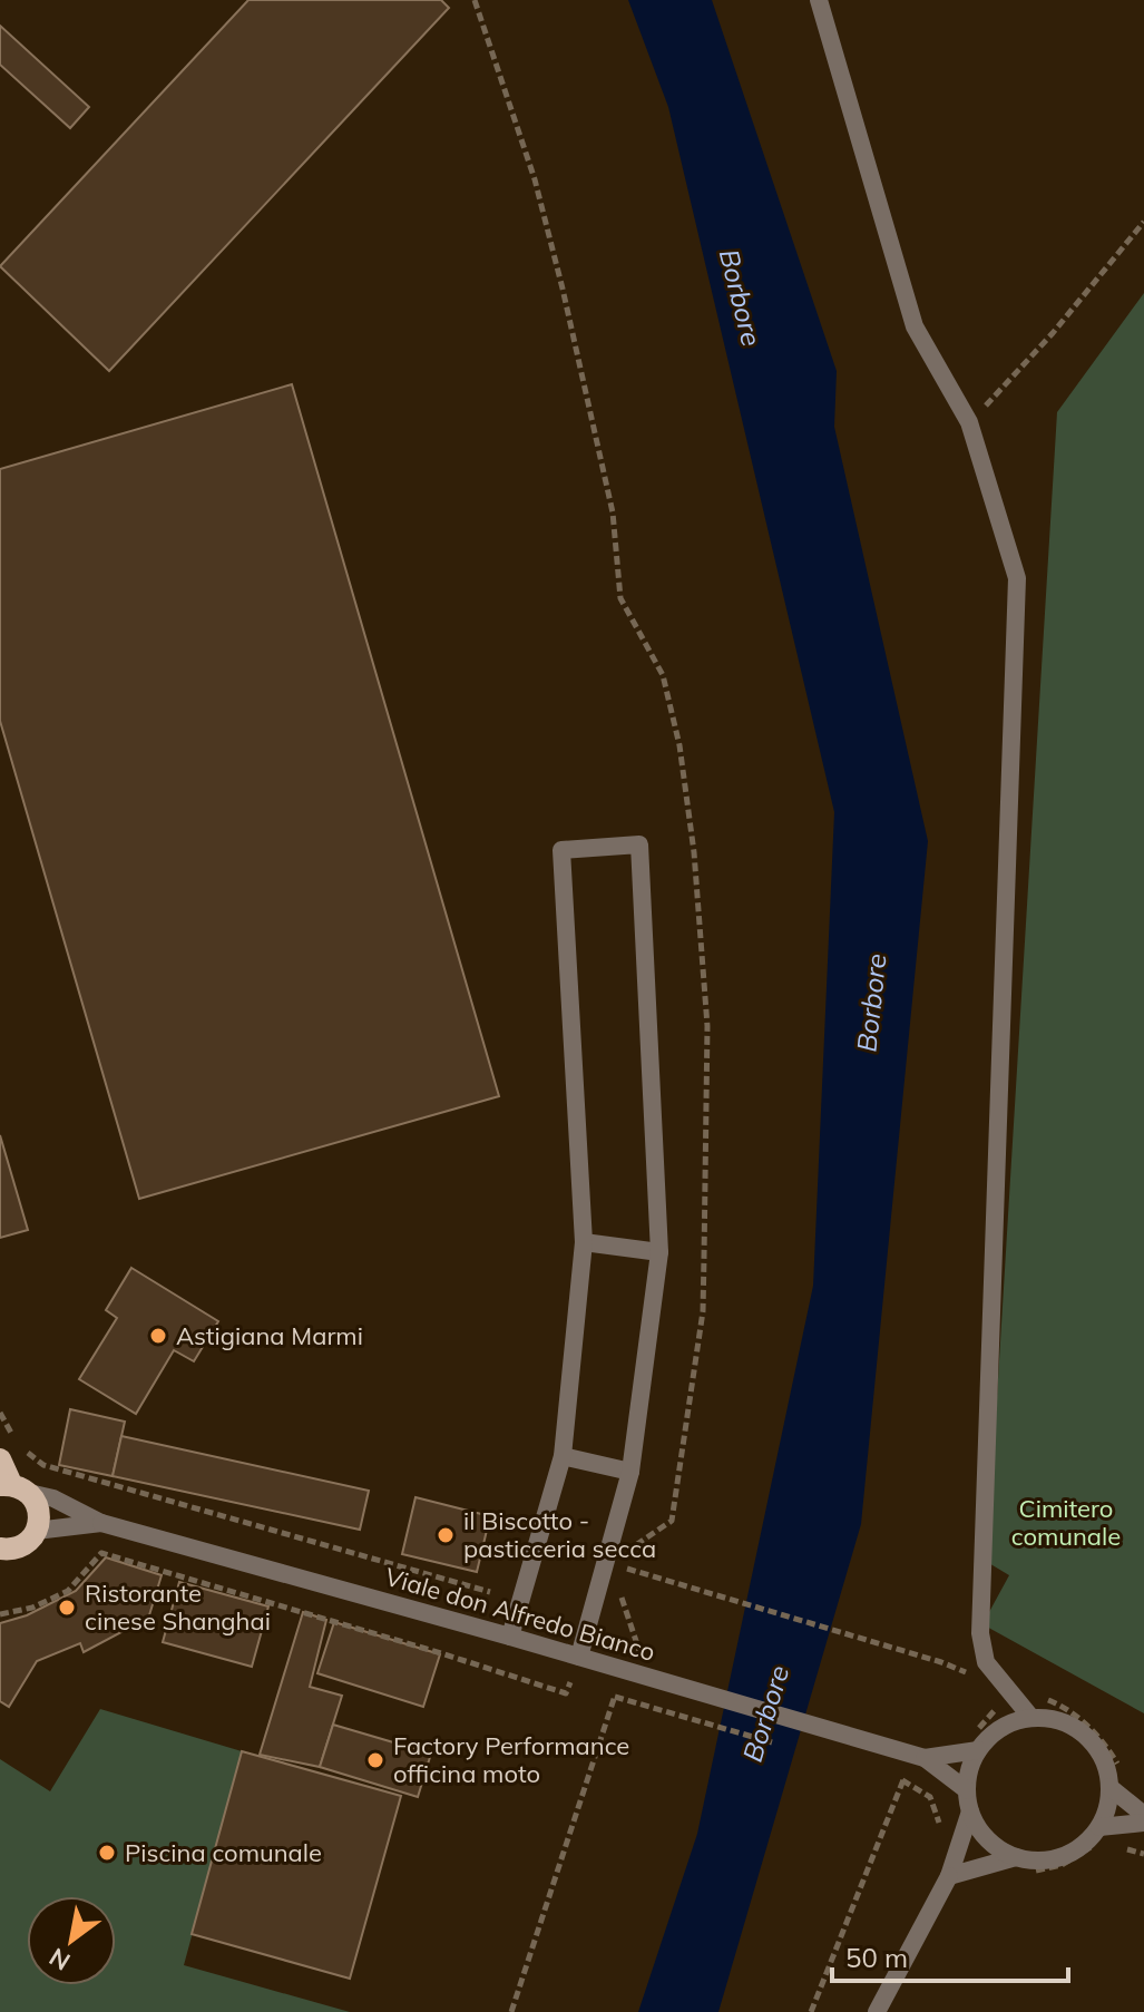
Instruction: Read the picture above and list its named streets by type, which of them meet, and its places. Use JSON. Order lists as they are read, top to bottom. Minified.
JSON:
{"streets":{"street":["Viale don Alfredo Bianco"]},"water":["Borbore"],"parks":["Cimitero comunale"],"places":["Astigiana Marmi","il Biscotto - pasticceria secca","Ristorante cinese Shanghai","Factory Performance officina moto","Piscina comunale"],"scale_bar":"50 m","north":"bottom left"}
